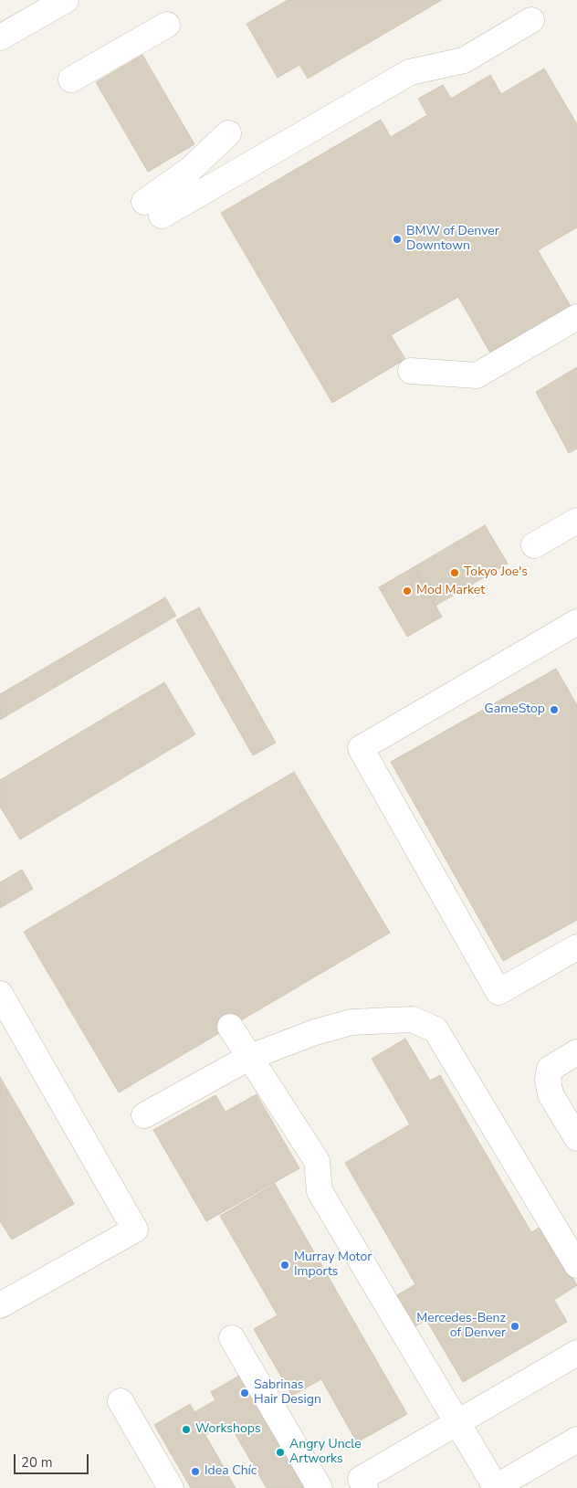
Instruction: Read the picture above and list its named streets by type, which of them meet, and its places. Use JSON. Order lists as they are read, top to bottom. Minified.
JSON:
{"places":["BMW of Denver Downtown","Tokyo Joe's","Mod Market","GameStop","Murray Motor Imports","Mercedes-Benz of Denver","Sabrinas Hair Design","Workshops","Angry Uncle Artworks","Idea Chíc"],"scale_bar":"20 m"}
